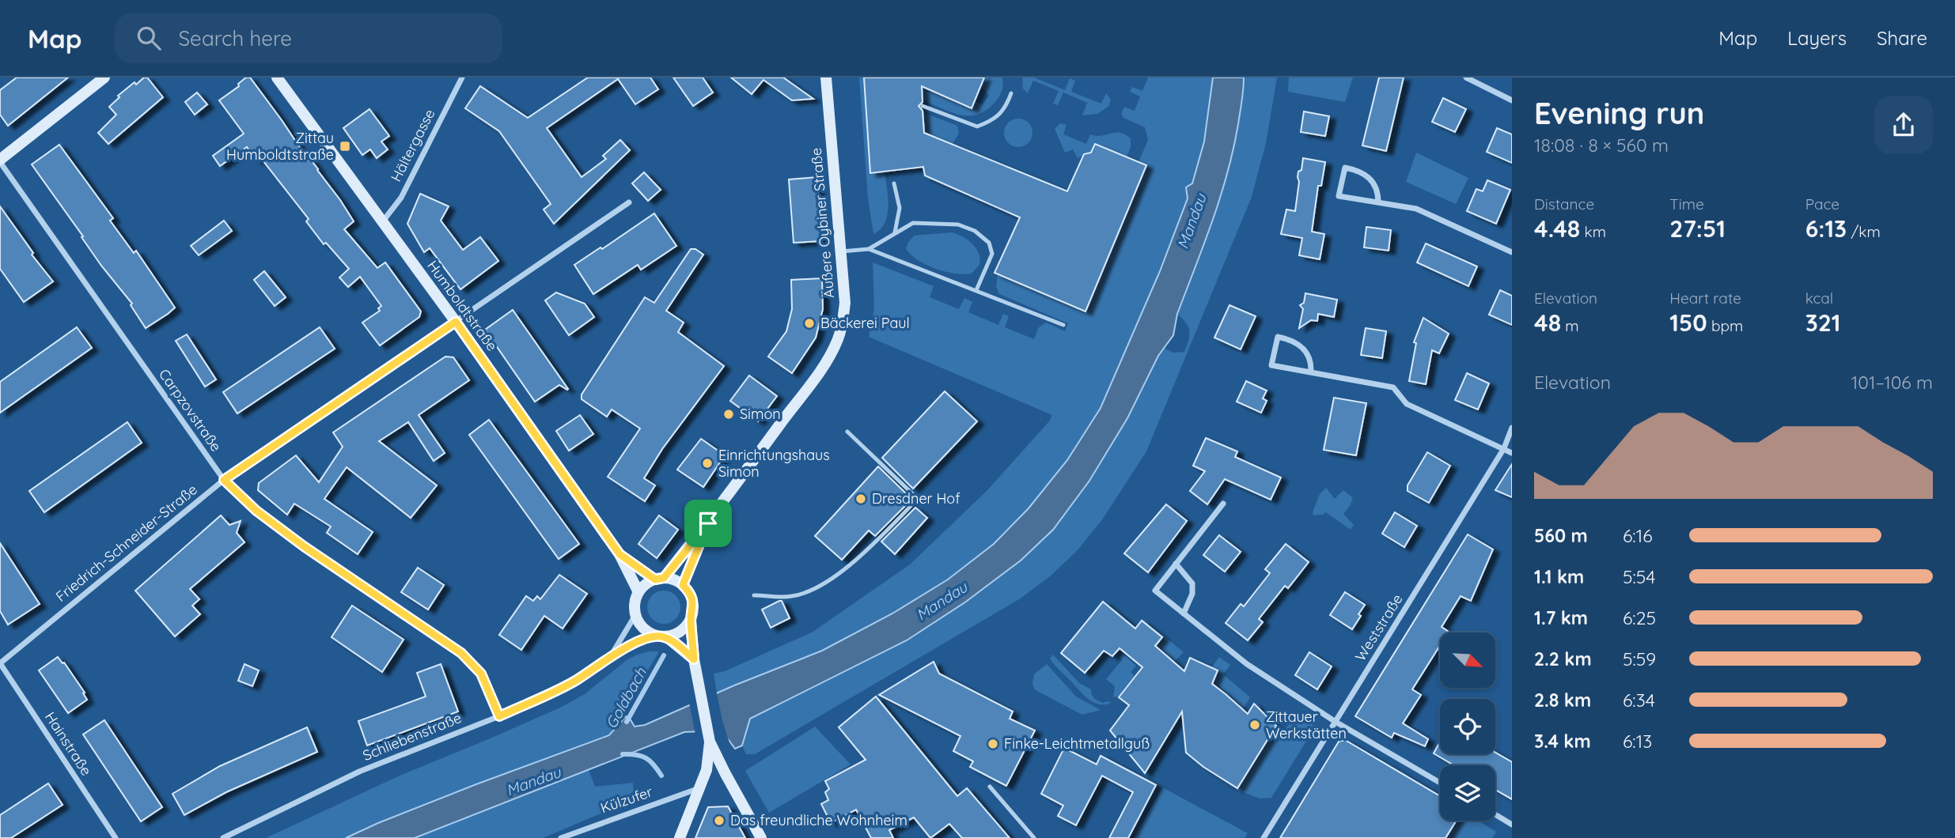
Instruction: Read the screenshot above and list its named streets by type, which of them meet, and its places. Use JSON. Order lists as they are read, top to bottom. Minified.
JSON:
{"streets":{"main road":["Äußere Oybiner Straße","Humboldtstraße"],"street":["Hältergasse","Carpzovstraße","Friedrich-Schneider-Straße","Weststraße","Schliebenstraße","Hainstraße","Külzufer"]},"crossings":[["Hältergasse","Humboldtstraße"],["Äußere Oybiner Straße","Humboldtstraße"],["Äußere Oybiner Straße","Schliebenstraße"],["Humboldtstraße","Friedrich-Schneider-Straße"],["Humboldtstraße","Schliebenstraße"],["Carpzovstraße","Friedrich-Schneider-Straße"],["Carpzovstraße","Schliebenstraße"],["Friedrich-Schneider-Straße","Hainstraße"]],"water":["Mandau","Goldbach"],"places":{"transit":["Zittau Humboldtstraße"],"other":["Bäckerei Paul","Simon","Einrichtungshaus Simon","Dresdner Hof","Zittauer Werkstätten","Finke-Leichtmetallguß","Das freundliche Wohnheim"]},"north":"bottom right","page":{"header":"Map","search":"Search here","nav":["Map","Layers","Share"],"heading":["Evening run","18:08 · 8 × 560 m"],"stats":[["Distance","4.48 km"],["Time","27:51"],["Pace","6:13 /km"],["Elevation","48 m"],["Heart rate","150 bpm"],["kcal","321"]],"chart":["Elevation","101–106 m"],"list":[{"name":"560 m","note":"6:16"},{"name":"1.1 km","note":"5:54"},{"name":"1.7 km","note":"6:25"},{"name":"2.2 km","note":"5:59"},{"name":"2.8 km","note":"6:34"},{"name":"3.4 km","note":"6:13"}]}}
